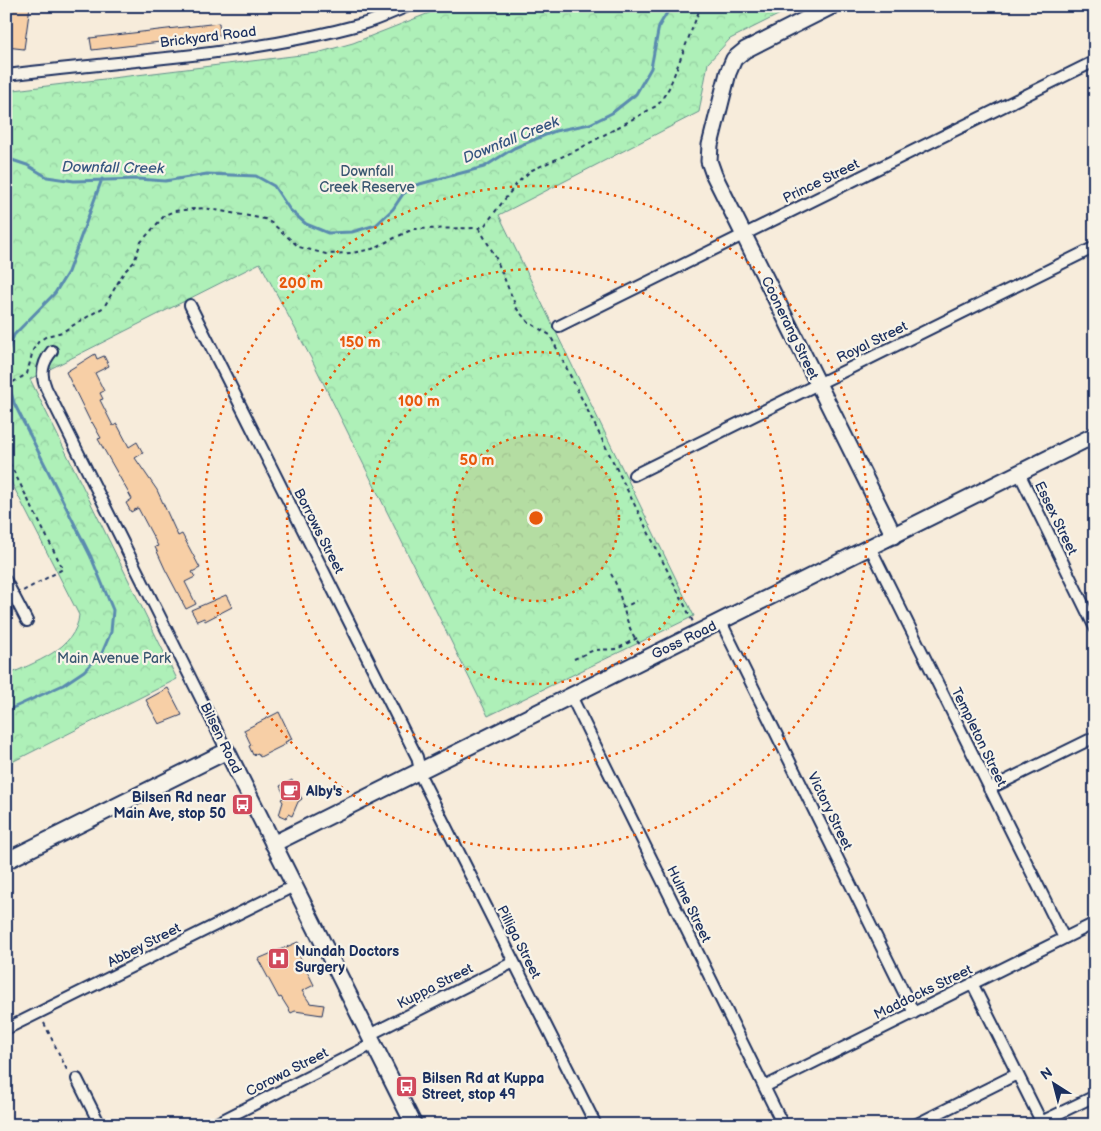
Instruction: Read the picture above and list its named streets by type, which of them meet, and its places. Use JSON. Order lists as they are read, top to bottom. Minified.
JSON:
{"streets":{"street":["Brickyard Road","Prince Street","Coonerang Street","Royal Street","Essex Street","Borrows Street","Goss Road","Templeton Street","Bilsen Road","Victory Street","Hulme Street","Pilliga Street","Abbey Street","Kuppa Street","Maddocks Street","Corowa Street"]},"crossings":[["Prince Street","Coonerang Street"],["Coonerang Street","Royal Street"],["Coonerang Street","Goss Road"],["Essex Street","Goss Road"],["Borrows Street","Goss Road"],["Borrows Street","Pilliga Street"],["Goss Road","Templeton Street"],["Goss Road","Bilsen Road"],["Goss Road","Victory Street"],["Goss Road","Hulme Street"],["Goss Road","Pilliga Street"],["Templeton Street","Maddocks Street"],["Bilsen Road","Abbey Street"],["Bilsen Road","Kuppa Street"],["Bilsen Road","Corowa Street"],["Victory Street","Maddocks Street"],["Hulme Street","Maddocks Street"],["Pilliga Street","Kuppa Street"],["Kuppa Street","Corowa Street"]],"water":["Downfall Creek"],"parks":["Downfall Creek Reserve","Main Avenue Park"],"places":{"cafe":["Alby's"],"bus stop":["Bilsen Rd near Main Ave, stop 50","Bilsen Rd at Kuppa Street, stop 49"],"hospital":["Nundah Doctors Surgery"]},"north":"top left","rings":["200 m","150 m","100 m","50 m"]}
